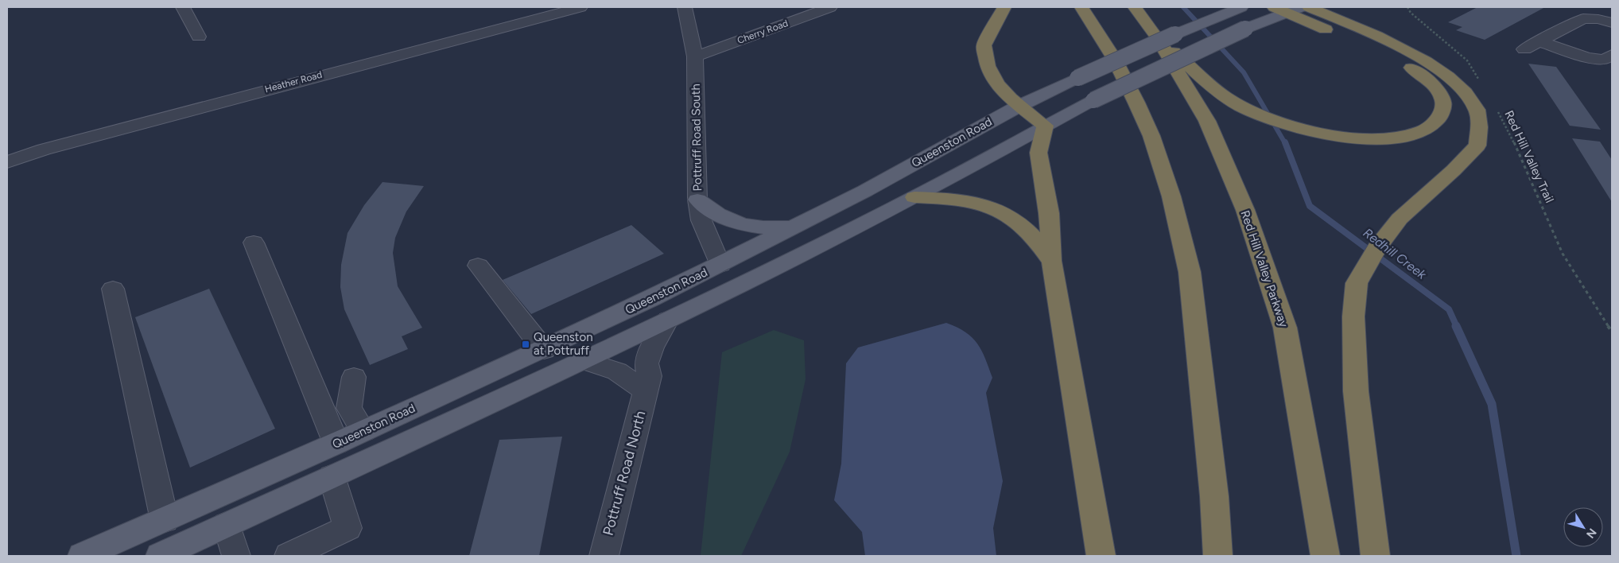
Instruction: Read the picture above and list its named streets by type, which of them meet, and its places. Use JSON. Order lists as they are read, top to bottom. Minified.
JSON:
{"streets":{"highway":["Red Hill Valley Parkway"],"main road":["Queenston Road"],"street":["Cherry Road","Heather Road","Pottruff Road South","Pottruff Road North"],"path":["Red Hill Valley Trail"]},"crossings":[["Cherry Road","Pottruff Road South"],["Pottruff Road South","Queenston Road"]],"water":["Redhill Creek"],"places":{"transit":["Queenston at Pottruff"]},"north":"bottom right"}
